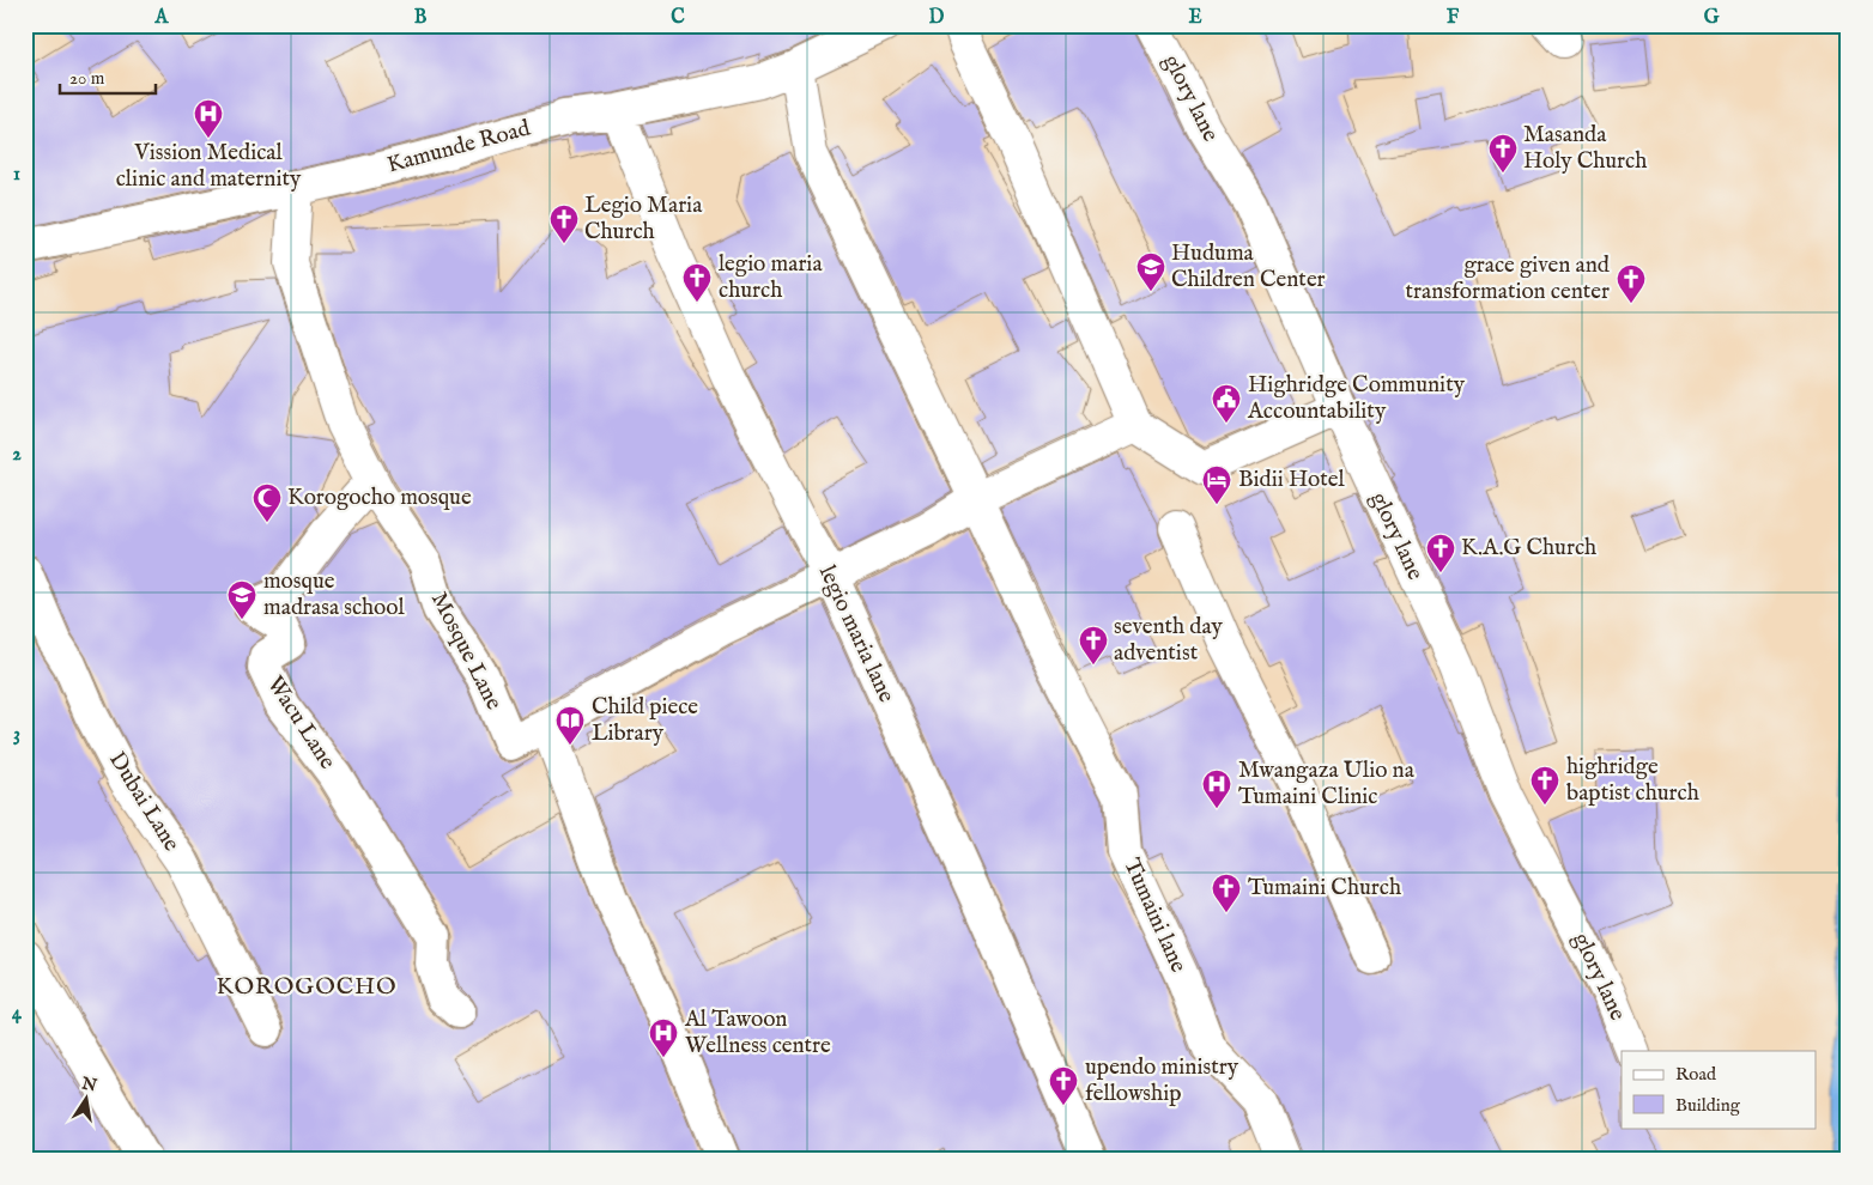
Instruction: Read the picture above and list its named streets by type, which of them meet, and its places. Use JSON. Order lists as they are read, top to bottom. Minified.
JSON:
{"streets":{"street":["glory lane","Kamunde Road","legio maria lane","Mosque Lane","Wacu Lane","Dubai Lane","Tumaini lane"]},"crossings":[["Kamunde Road","legio maria lane"],["Kamunde Road","Mosque Lane"],["Kamunde Road","Tumaini lane"],["Mosque Lane","Wacu Lane"]],"districts":["KOROGOCHO"],"places":{"hospital":["Vission Medical clinic and maternity","Mwangaza Ulio na Tumaini Clinic","Al Tawoon Wellness centre"],"church":["Masanda Holy Church","Legio Maria Church","legio maria church","grace given and transformation center","K.A.G Church","seventh day adventist","highridge baptist church","Tumaini Church","upendo ministry fellowship"],"school or university":["Huduma Children Center","mosque madrasa school"],"public building":["Highridge Community Accountability"],"hotel":["Bidii Hotel"],"mosque":["Korogocho mosque"],"library":["Child piece Library"]},"legend":["Road","Building"],"scale_bar":"20 m","north":"top","grid":{"columns":["A","B","C","D","E","F","G"],"rows":["1","2","3","4"]}}
